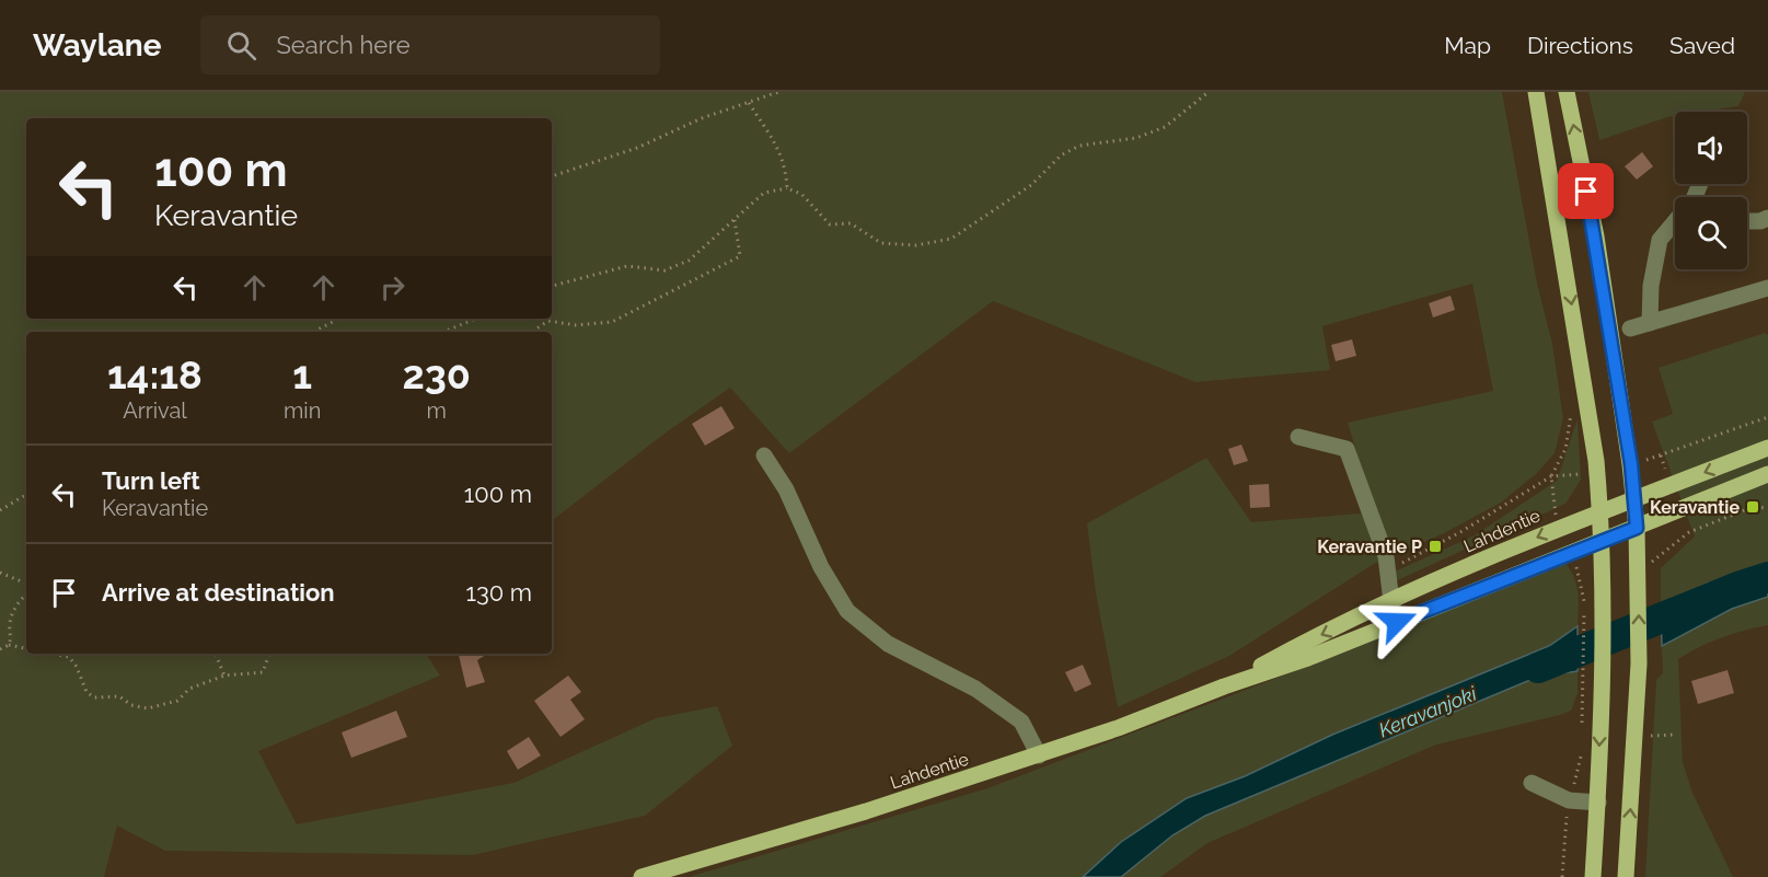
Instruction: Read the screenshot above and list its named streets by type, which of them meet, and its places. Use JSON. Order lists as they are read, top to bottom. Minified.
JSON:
{"streets":{"main road":["Lahdentie"]},"water":["Keravanjoki"],"places":{"transit":["Keravantie","Keravantie P"]},"page":{"header":"Waylane","search":"Search here","nav":["Map","Directions","Saved"],"turn":["100 m","Keravantie"],"eta":["14:18","Arrival","1","min","230","m"],"list":[{"name":"Turn left","note":"Keravantie","value":"100 m"},{"name":"Arrive at destination","value":"130 m"}]}}
